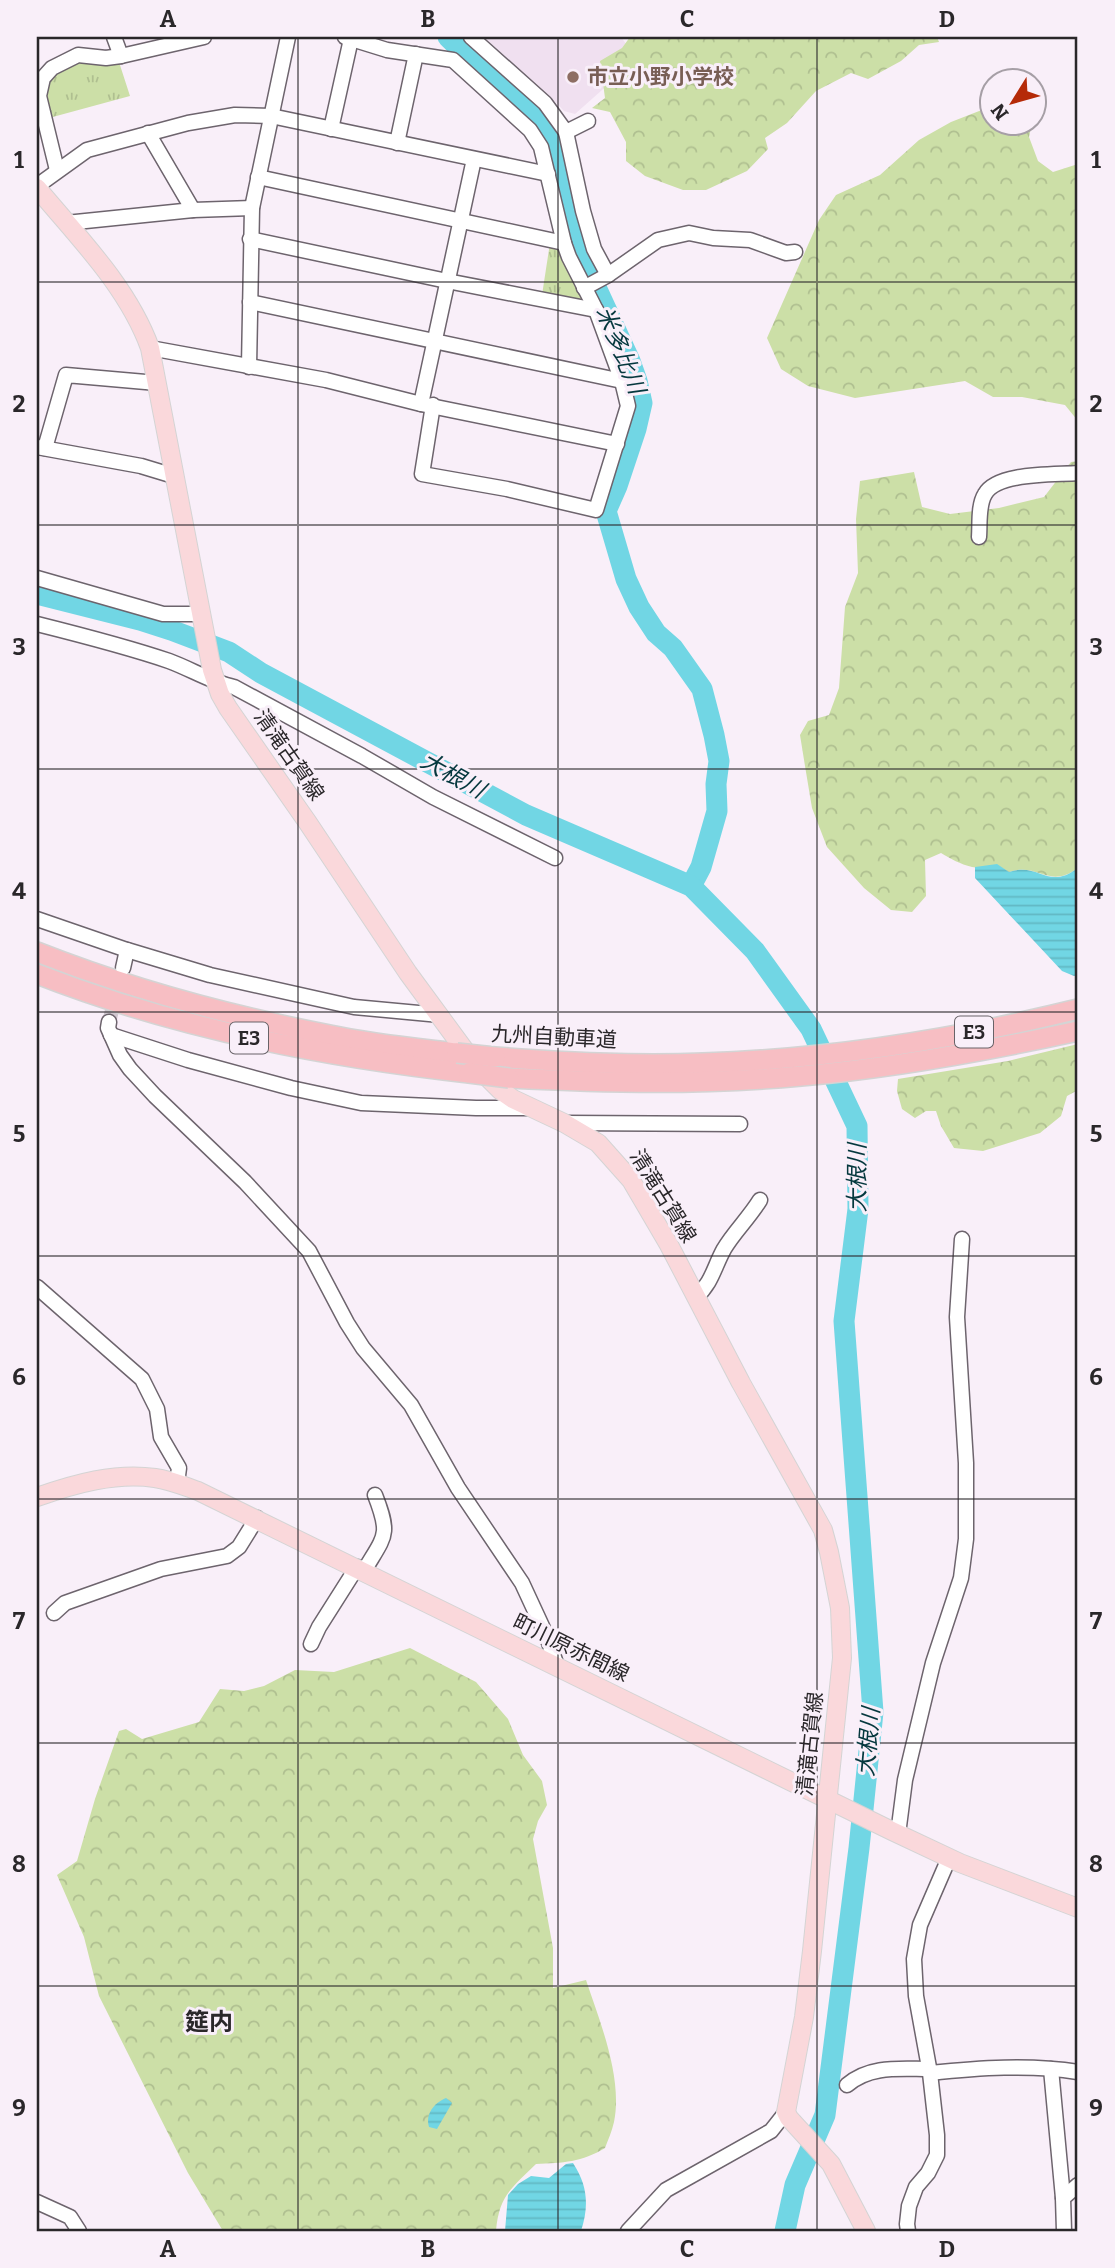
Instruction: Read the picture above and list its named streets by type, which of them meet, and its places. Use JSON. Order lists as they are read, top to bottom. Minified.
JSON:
{"streets":{"highway":["E3","九州自動車道"],"main road":["清滝古賀線","町川原赤間線"]},"crossings":[["清滝古賀線","町川原赤間線"]],"districts":["筵内"],"water":["米多比川","大根川"],"places":["市立小野小学校"],"north":"bottom left","grid":{"columns":["A","B","C","D"],"rows":["1","2","3","4","5","6","7","8","9"]}}
